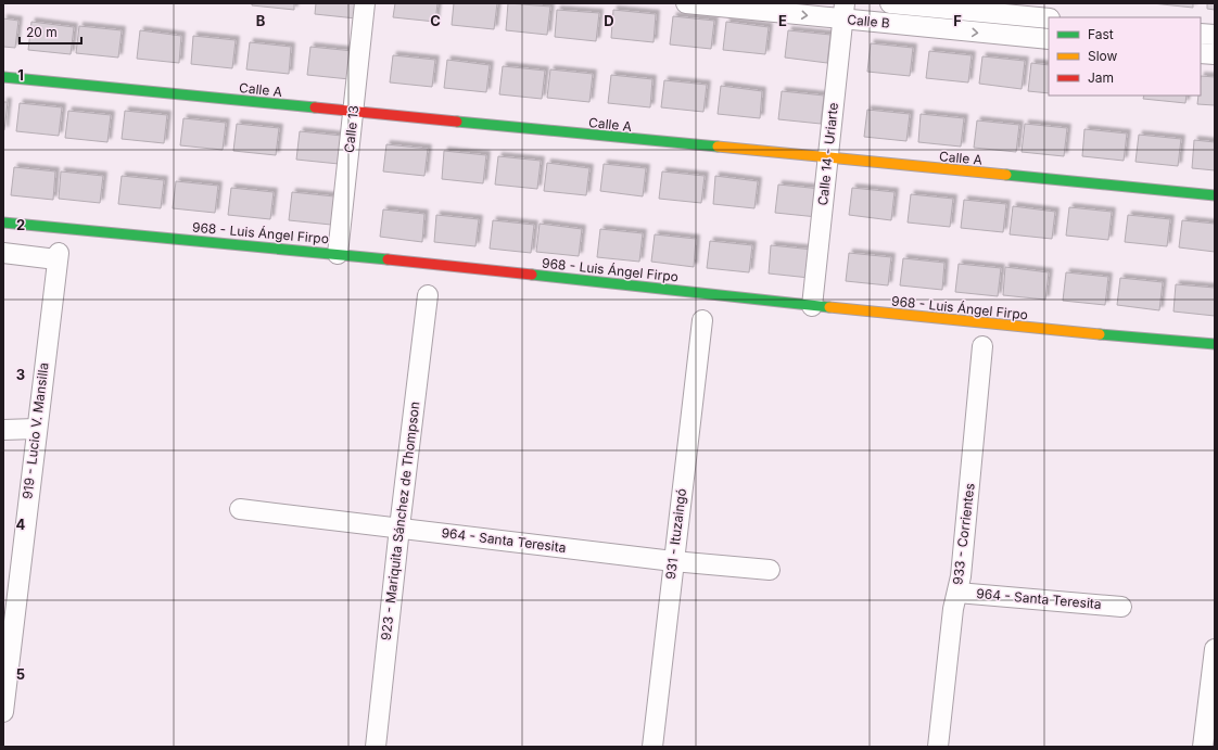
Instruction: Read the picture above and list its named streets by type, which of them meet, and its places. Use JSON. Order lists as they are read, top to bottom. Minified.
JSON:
{"streets":{"street":["Calle B","Calle A","Calle 13","Calle 14 - Uriarte","968 - Luis Ángel Firpo","919 - Lucio V. Mansilla","923 - Mariquita Sánchez de Thompson","931 - Ituzaingó","933 - Corrientes","964 - Santa Teresita"]},"crossings":[["Calle B","Calle 14 - Uriarte"],["Calle A","Calle 13"],["Calle A","Calle 14 - Uriarte"],["Calle 13","968 - Luis Ángel Firpo"],["Calle 14 - Uriarte","968 - Luis Ángel Firpo"],["923 - Mariquita Sánchez de Thompson","964 - Santa Teresita"],["931 - Ituzaingó","964 - Santa Teresita"],["933 - Corrientes","964 - Santa Teresita"]],"legend":["Fast","Slow","Jam"],"scale_bar":"20 m","grid":{"columns":["B","C","D","E","F"],"rows":["1","2","3","4","5"]}}
